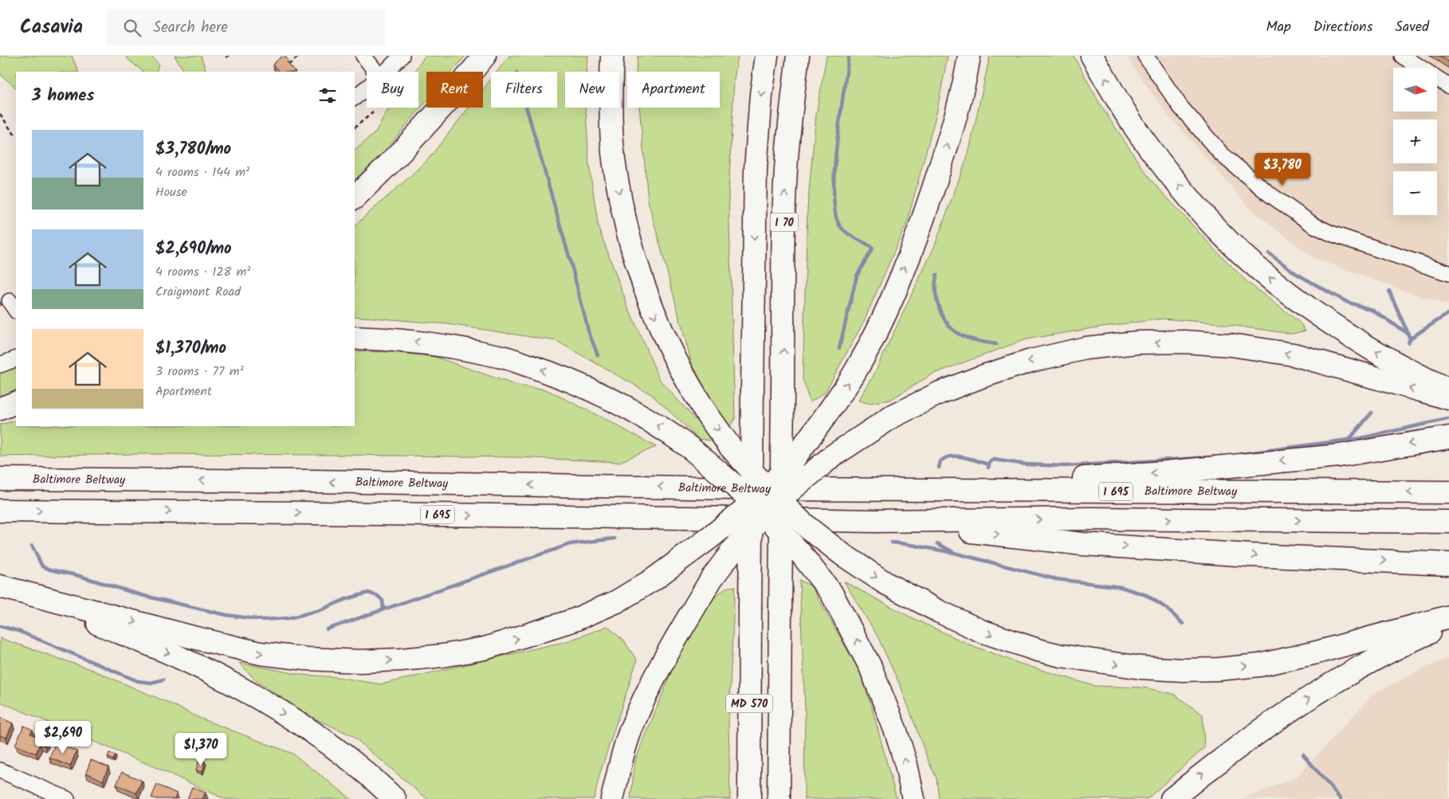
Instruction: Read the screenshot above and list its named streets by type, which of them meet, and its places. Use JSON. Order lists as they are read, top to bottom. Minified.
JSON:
{"streets":{"highway":["I 70","Baltimore Beltway","I 695","MD 570"]},"crossings":[["I 70","MD 570"]],"north":"right","page":{"header":"Casavia","search":"Search here","nav":["Map","Directions","Saved"],"map_buttons":["+","−"],"chip":["Buy","Rent","Filters","New","Apartment"],"heading":"3 homes","list":[{"name":"$3,780/mo","note":"4 rooms · 144 m² · House"},{"name":"$2,690/mo","note":"4 rooms · 128 m² · Craigmont Road"},{"name":"$1,370/mo","note":"3 rooms · 77 m² · Apartment"}],"price":["$3,780","$2,690","$1,370"]}}
